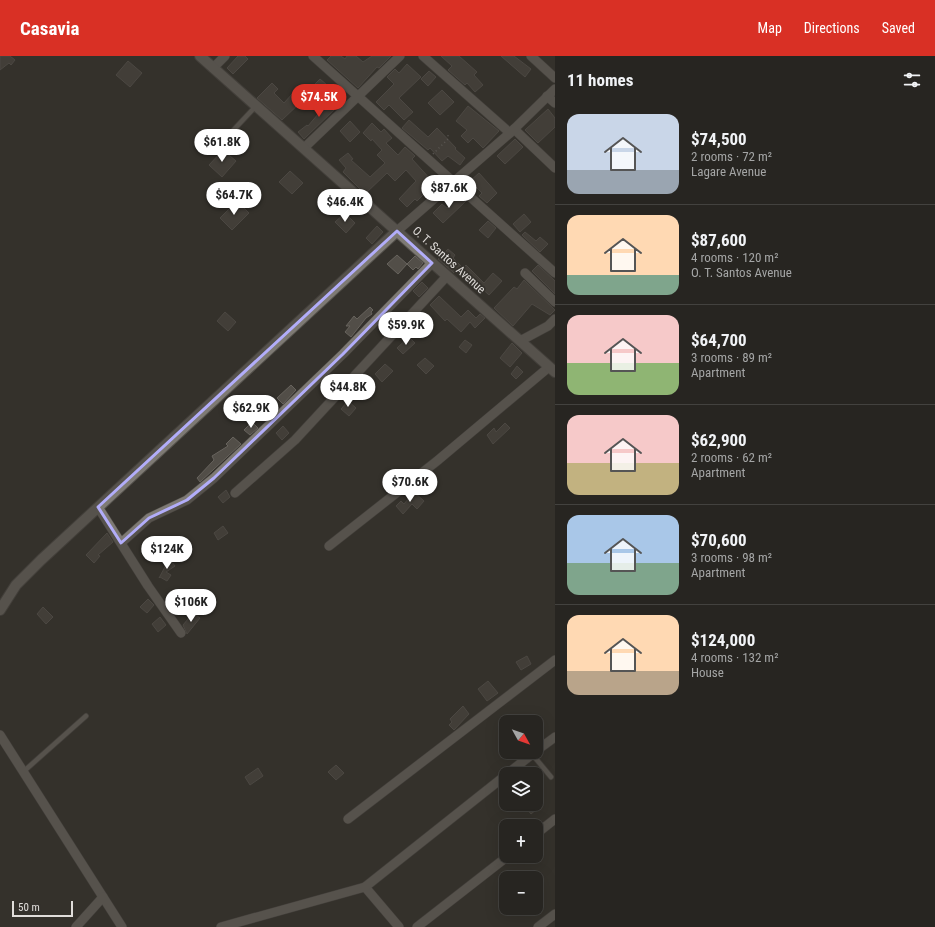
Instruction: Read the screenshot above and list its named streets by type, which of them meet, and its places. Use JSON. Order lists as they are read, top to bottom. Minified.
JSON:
{"streets":{"street":["O. T. Santos Avenue"]},"scale_bar":"50 m","north":"bottom right","page":{"header":"Casavia","nav":["Map","Directions","Saved"],"heading":"11 homes","price":["$74.5K","$61.8K","$87.6K","$64.7K","$46.4K","$59.9K","$44.8K","$62.9K","$70.6K","$124K","$106K"],"list":[{"name":"$74,500","note":"2 rooms · 72 m² · Lagare Avenue"},{"name":"$87,600","note":"4 rooms · 120 m² · O. T. Santos Avenue"},{"name":"$64,700","note":"3 rooms · 89 m² · Apartment"},{"name":"$62,900","note":"2 rooms · 62 m² · Apartment"},{"name":"$70,600","note":"3 rooms · 98 m² · Apartment"},{"name":"$124,000","note":"4 rooms · 132 m² · House"}],"map_buttons":["+","−"],"scale":"50 m"}}
